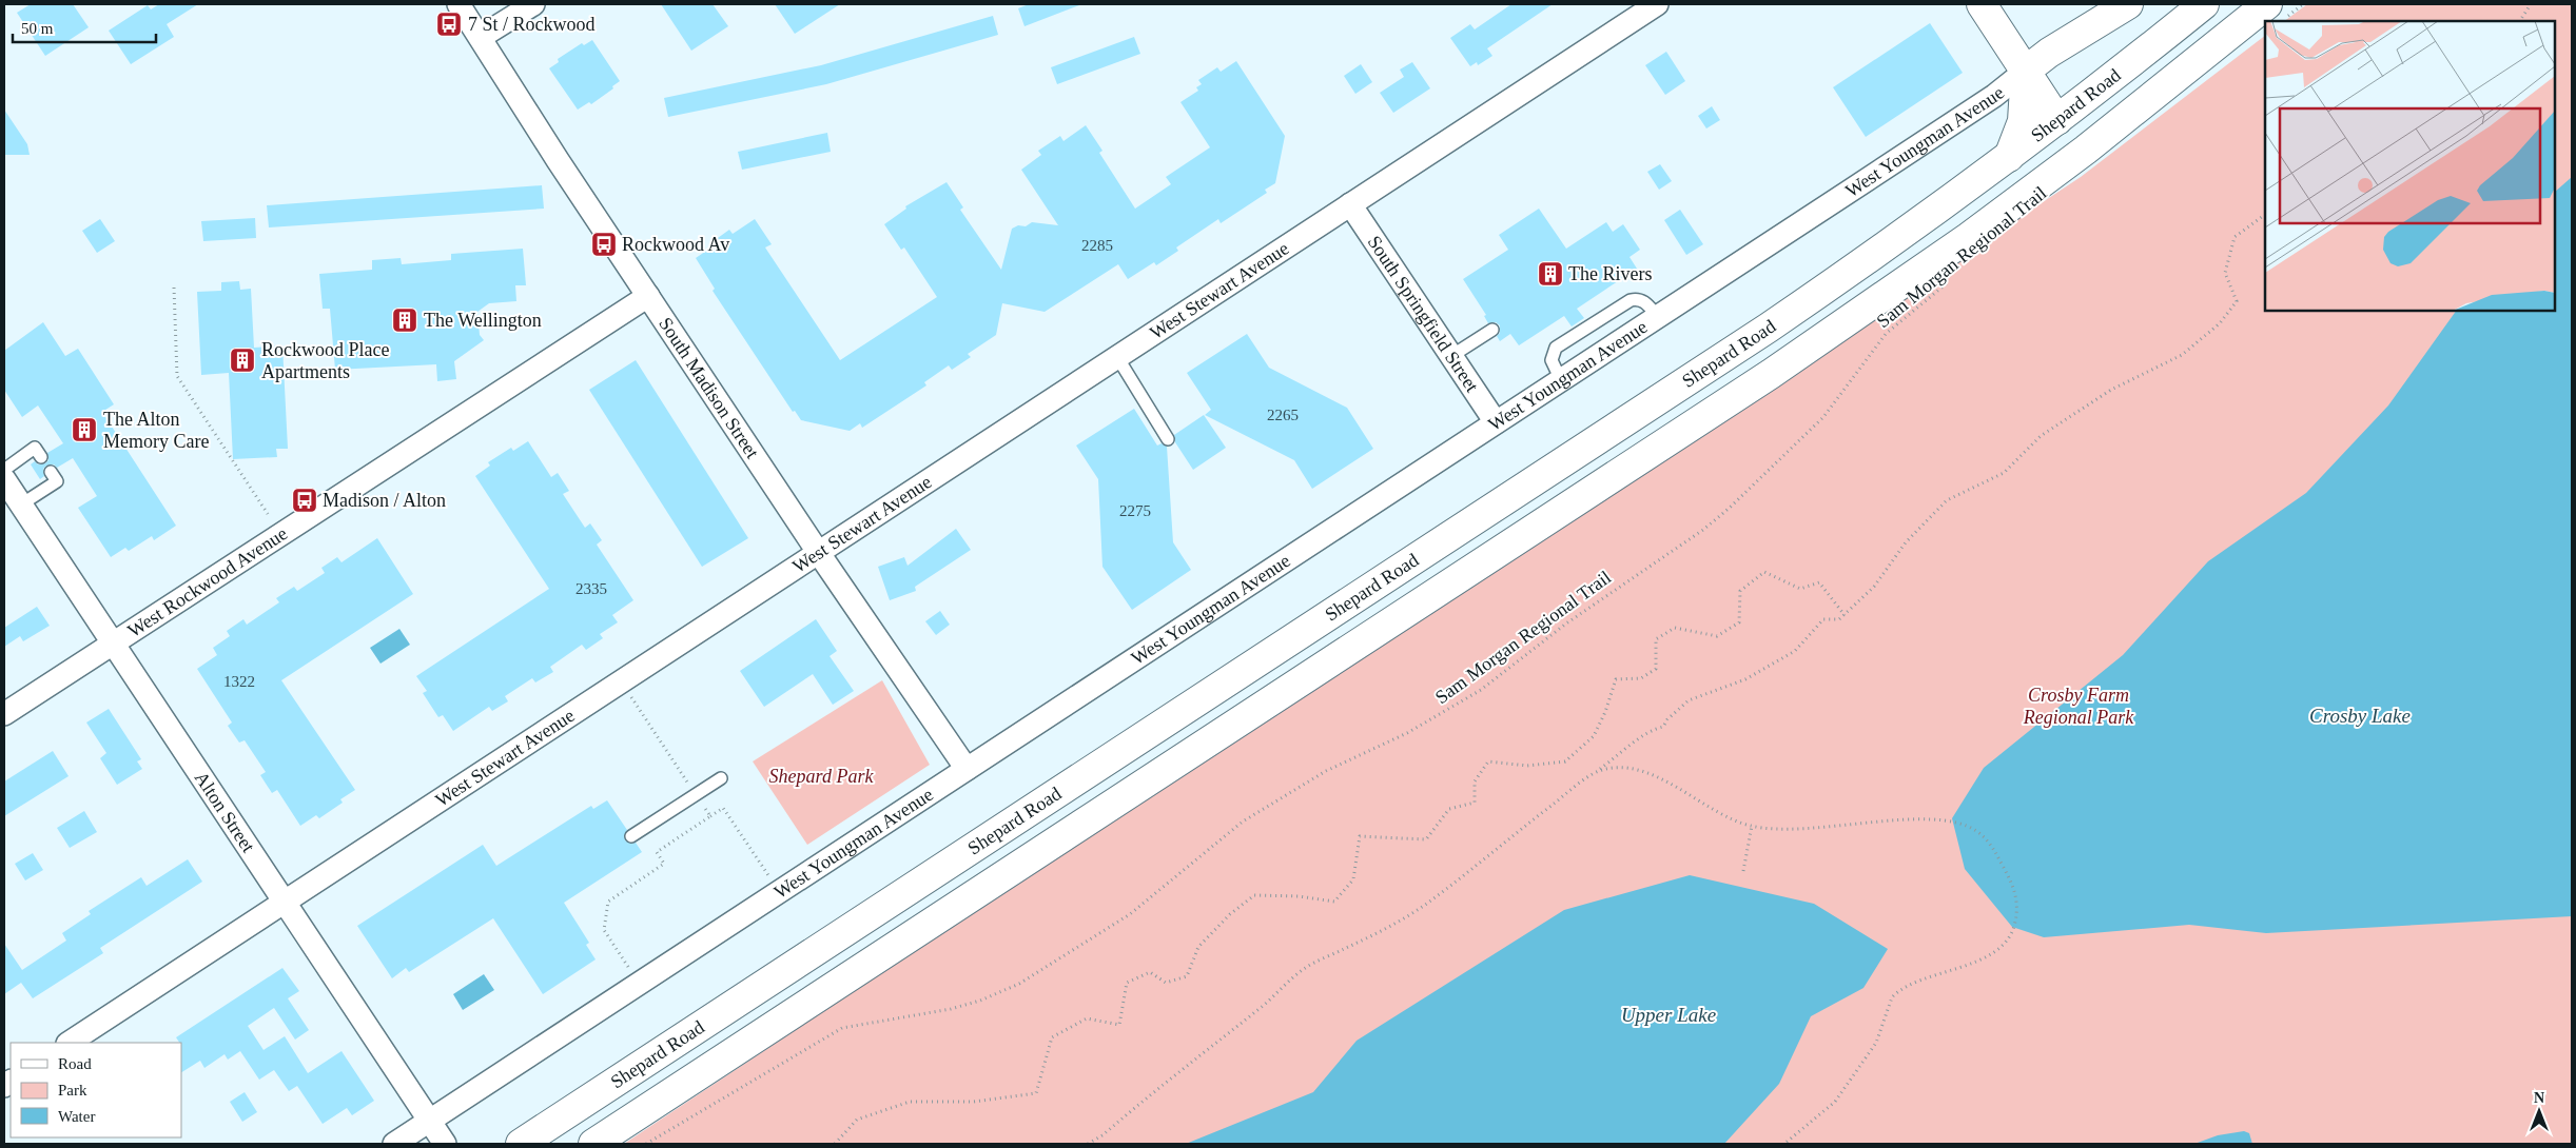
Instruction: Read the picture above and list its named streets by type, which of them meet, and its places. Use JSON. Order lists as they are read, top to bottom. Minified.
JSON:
{"streets":{"main road":["Shepard Road"],"street":["West Youngman Avenue","West Stewart Avenue","South Springfield Street","South Madison Street","West Rockwood Avenue","Alton Street"],"path":["Sam Morgan Regional Trail"]},"crossings":[["West Youngman Avenue","South Springfield Street"],["West Youngman Avenue","South Madison Street"],["West Youngman Avenue","Alton Street"],["West Stewart Avenue","South Springfield Street"],["West Stewart Avenue","South Madison Street"],["West Stewart Avenue","Alton Street"],["South Madison Street","West Rockwood Avenue"],["West Rockwood Avenue","Alton Street"]],"water":["Crosby Lake","Upper Lake"],"parks":["Crosby Farm Regional Park","Shepard Park"],"places":{"bus stop":["7 St / Rockwood","Rockwood Av","Madison / Alton"],"building":["The Rivers","The Wellington","Rockwood Place Apartments","The Alton Memory Care"]},"house_numbers":["2285","2265","2275","2335","1322"],"legend":["Road","Park","Water"],"scale_bar":"50 m","north":"top"}
